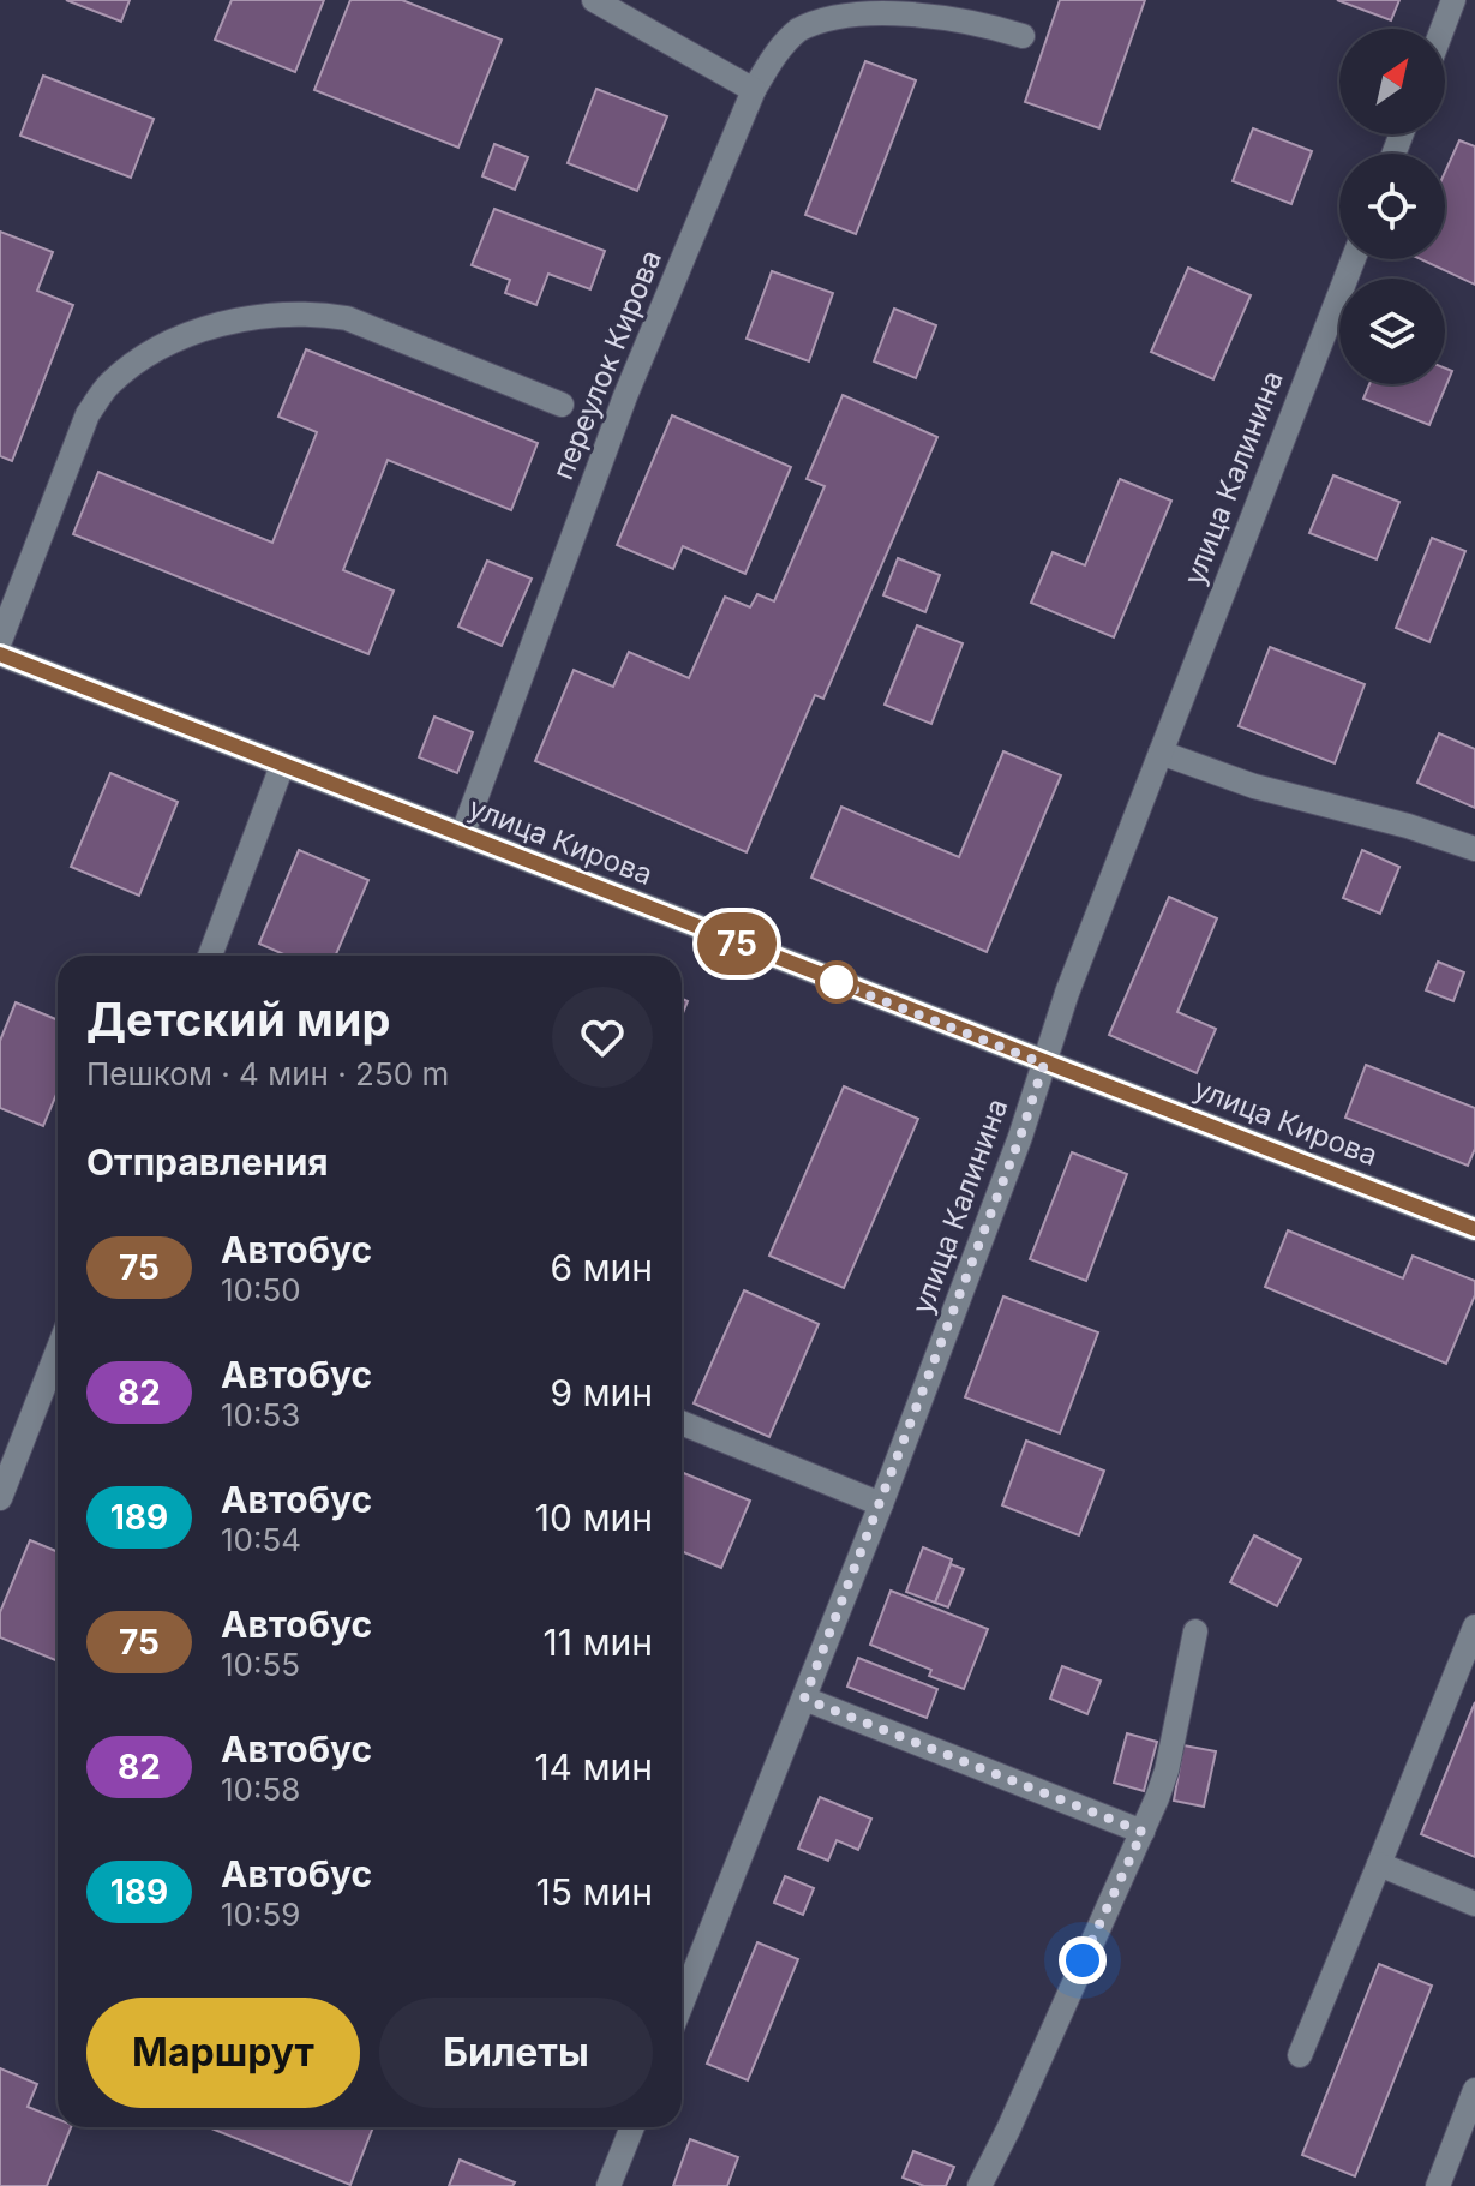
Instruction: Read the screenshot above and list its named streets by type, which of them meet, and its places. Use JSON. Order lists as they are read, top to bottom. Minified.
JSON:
{"streets":{"street":["переулок Кирова","улица Калинина","улица Кирова"]},"crossings":[["переулок Кирова","улица Кирова"],["улица Калинина","улица Кирова"]],"lines":["bus line 75"],"north":"top right","page":{"on_map":"75","heading":[["Детский мир","Пешком · 4 мин · 250 m"],"Отправления"],"list":[{"mark":"75","name":"Автобус","note":"10:50","value":"6 мин"},{"mark":"82","name":"Автобус","note":"10:53","value":"9 мин"},{"mark":"189","name":"Автобус","note":"10:54","value":"10 мин"},{"mark":"75","name":"Автобус","note":"10:55","value":"11 мин"},{"mark":"82","name":"Автобус","note":"10:58","value":"14 мин"},{"mark":"189","name":"Автобус","note":"10:59","value":"15 мин"}],"buttons":["Маршрут","Билеты"]}}
